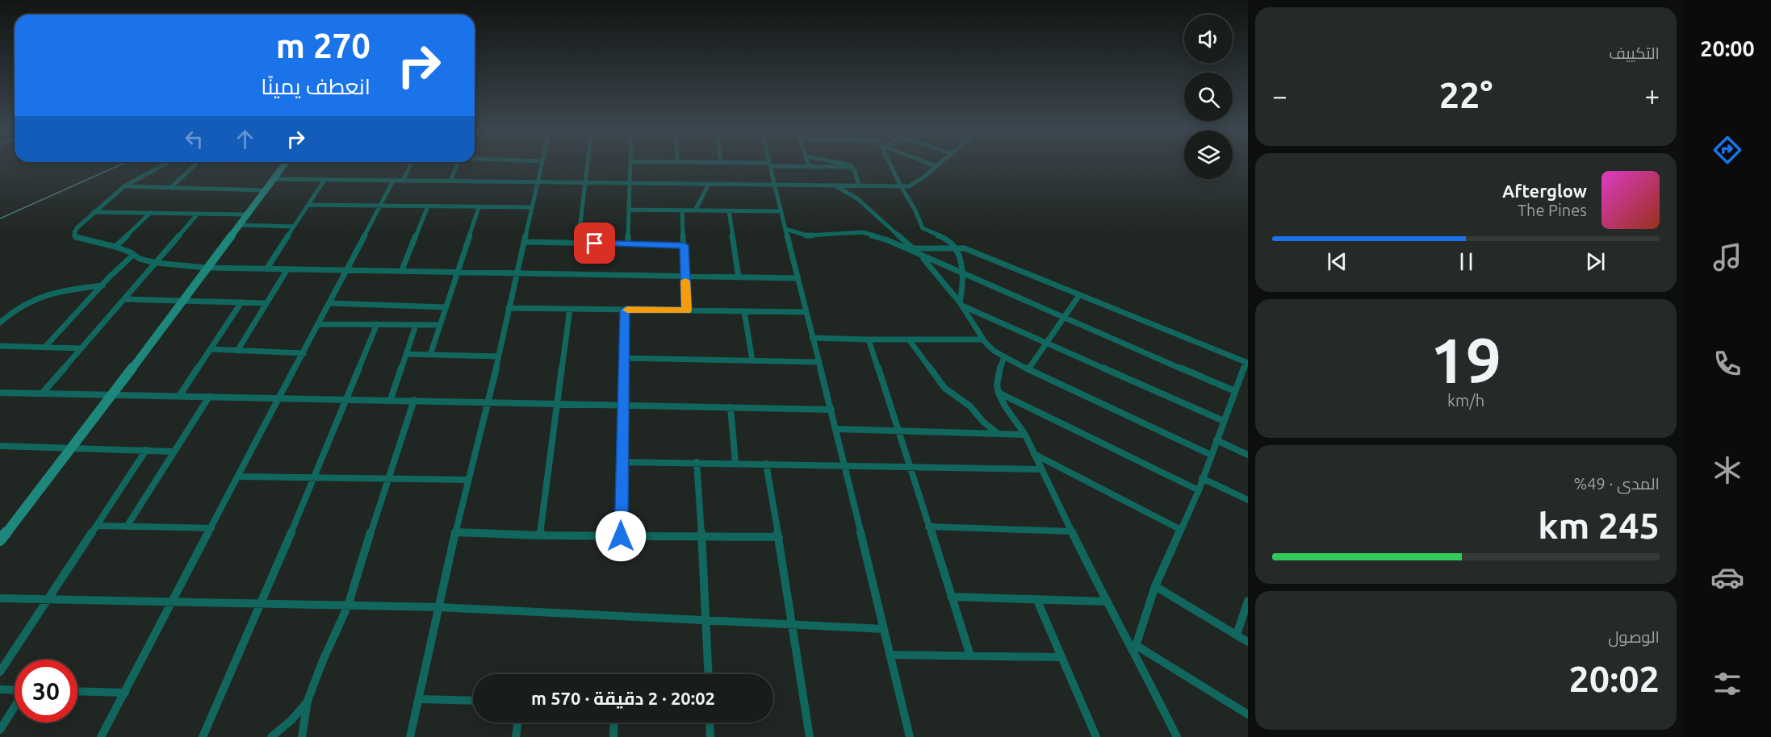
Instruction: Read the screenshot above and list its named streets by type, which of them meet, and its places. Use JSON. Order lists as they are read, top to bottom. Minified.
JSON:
{"page":{"tabs":"20:00","tile":["التكييف",["19","km/h"],["المدى · 49%","245 km"],["الوصول","20:02"]],"turn":["270 m","انعطف يمينًا"],"heat":["−","22°","+"],"song":["Afterglow","The Pines"],"limit":"30","trip":"20:02 · 2 دقيقة · 570 m"}}
